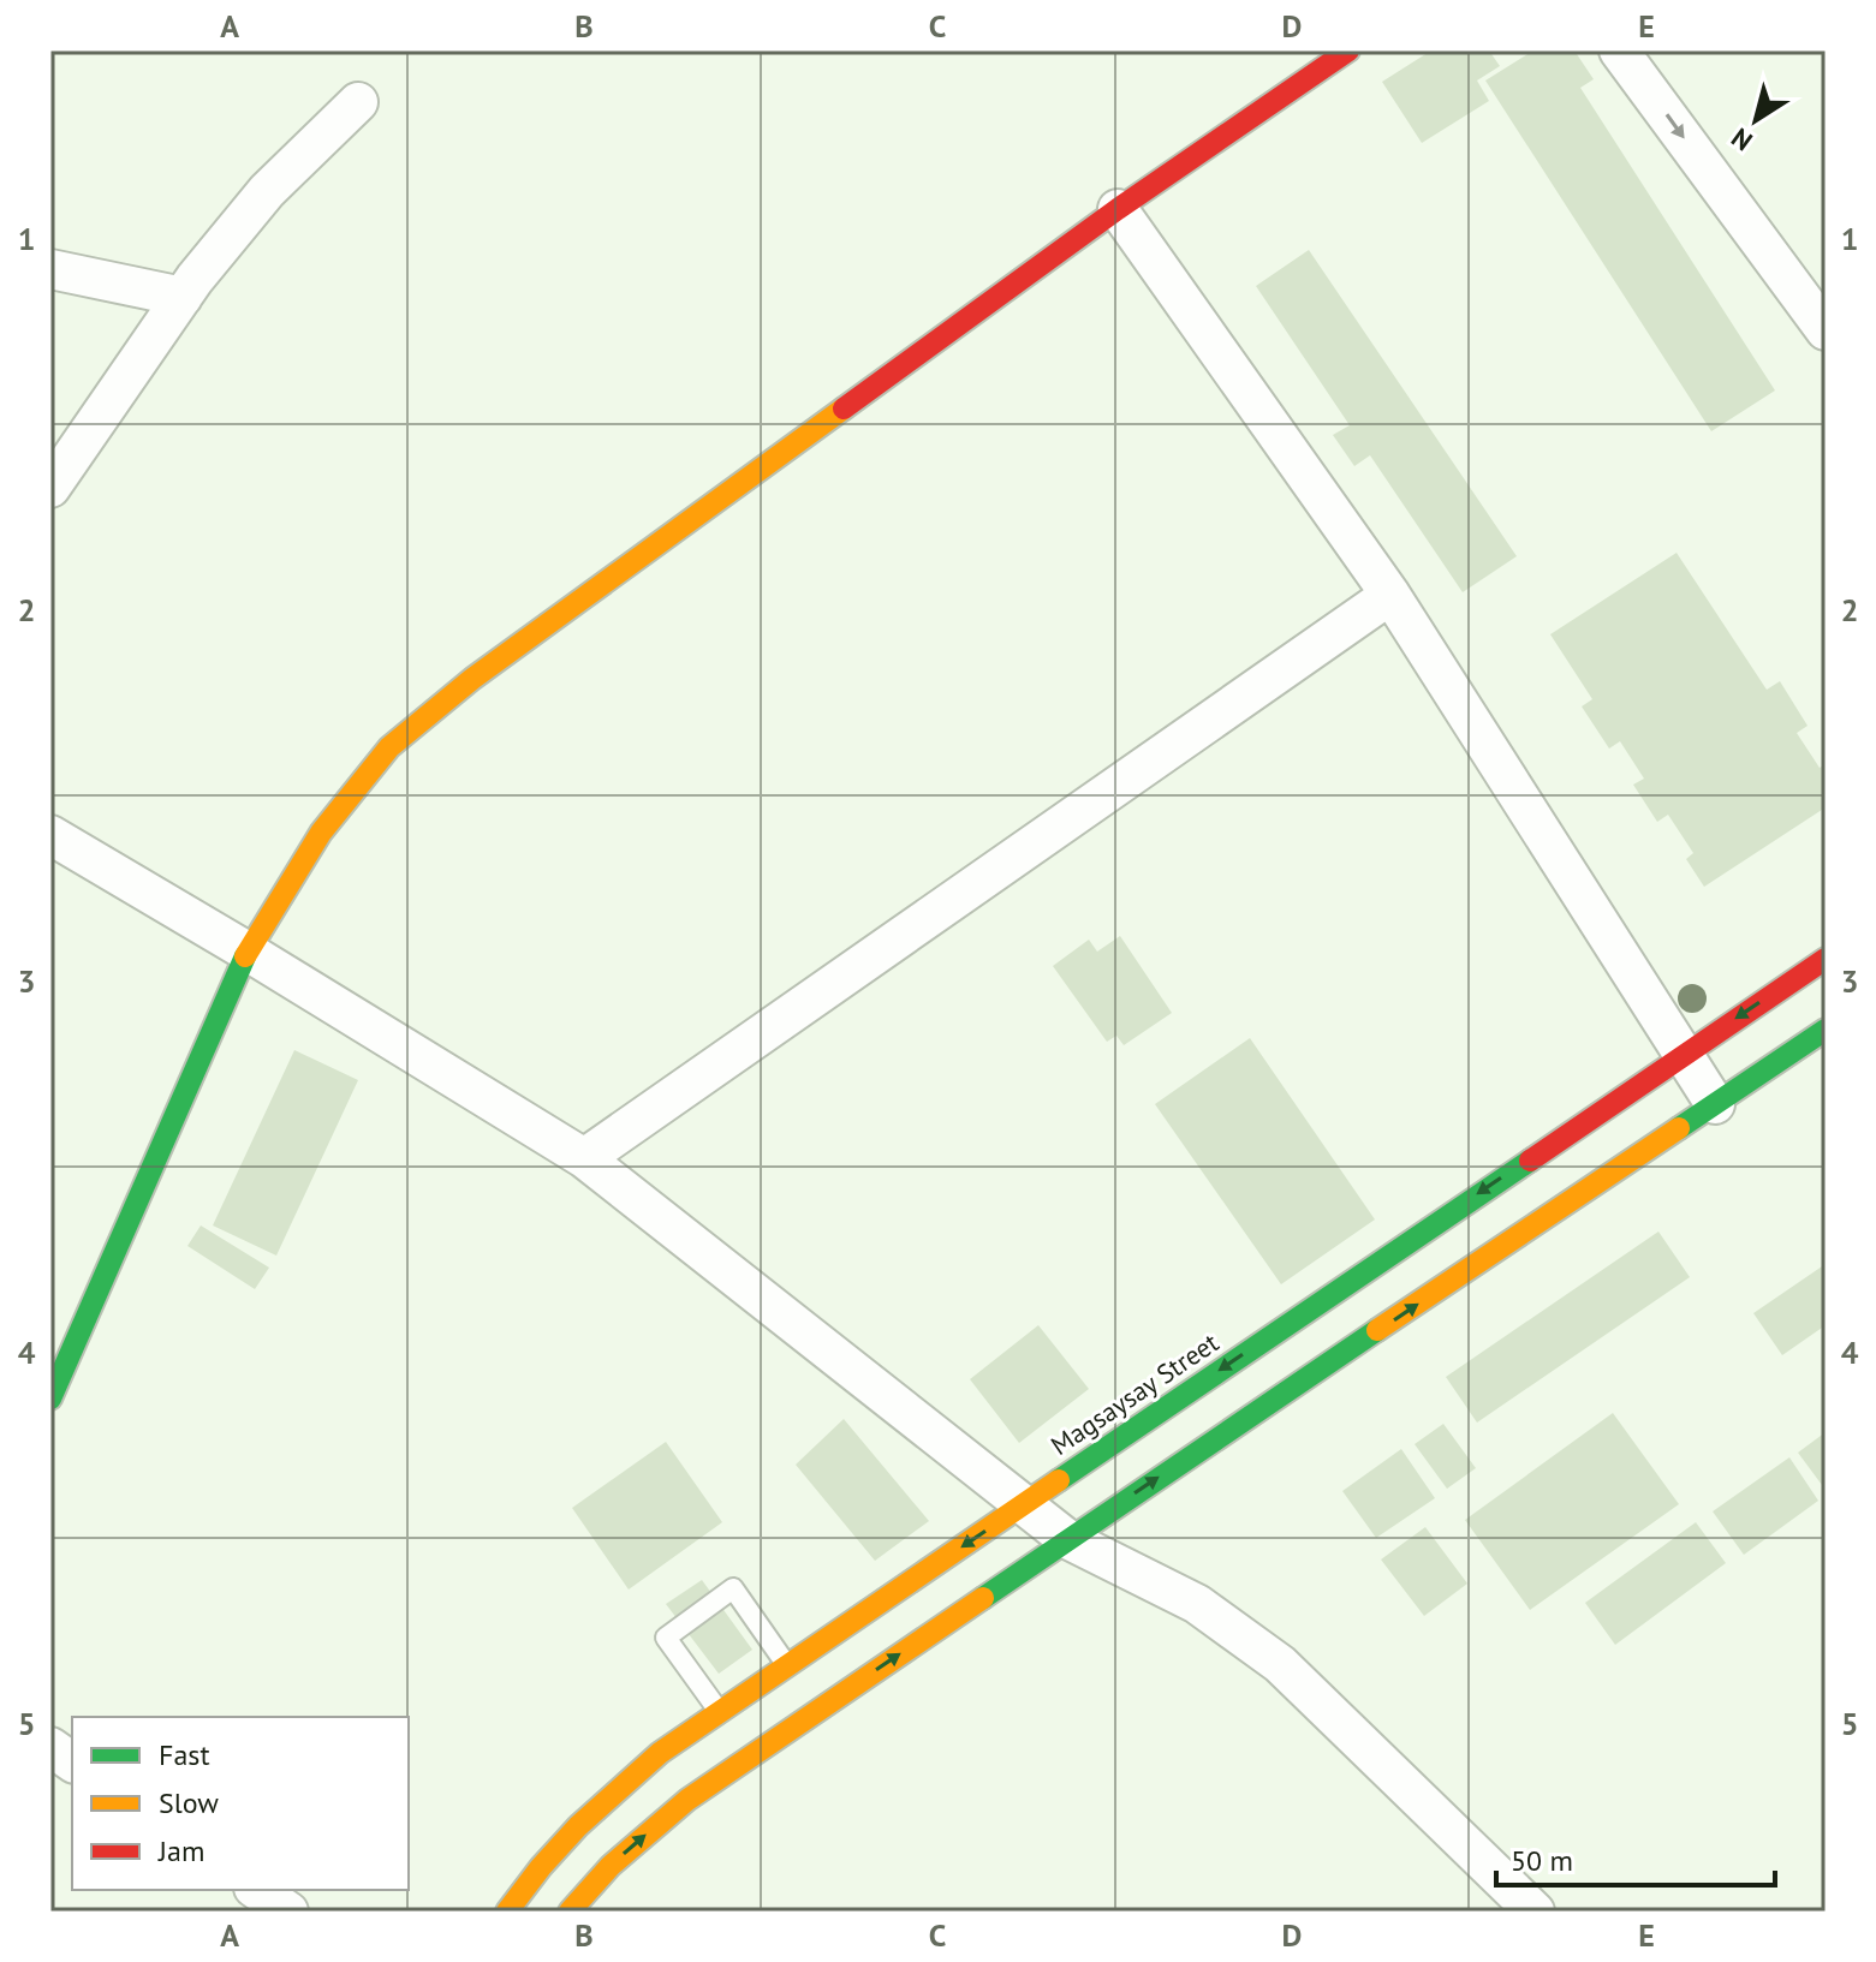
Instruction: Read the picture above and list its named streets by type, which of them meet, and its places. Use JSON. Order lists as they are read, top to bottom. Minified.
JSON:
{"streets":{"main road":["Magsaysay Street"]},"legend":["Fast","Slow","Jam"],"scale_bar":"50 m","north":"bottom left","grid":{"columns":["A","B","C","D","E"],"rows":["1","2","3","4","5"]}}
